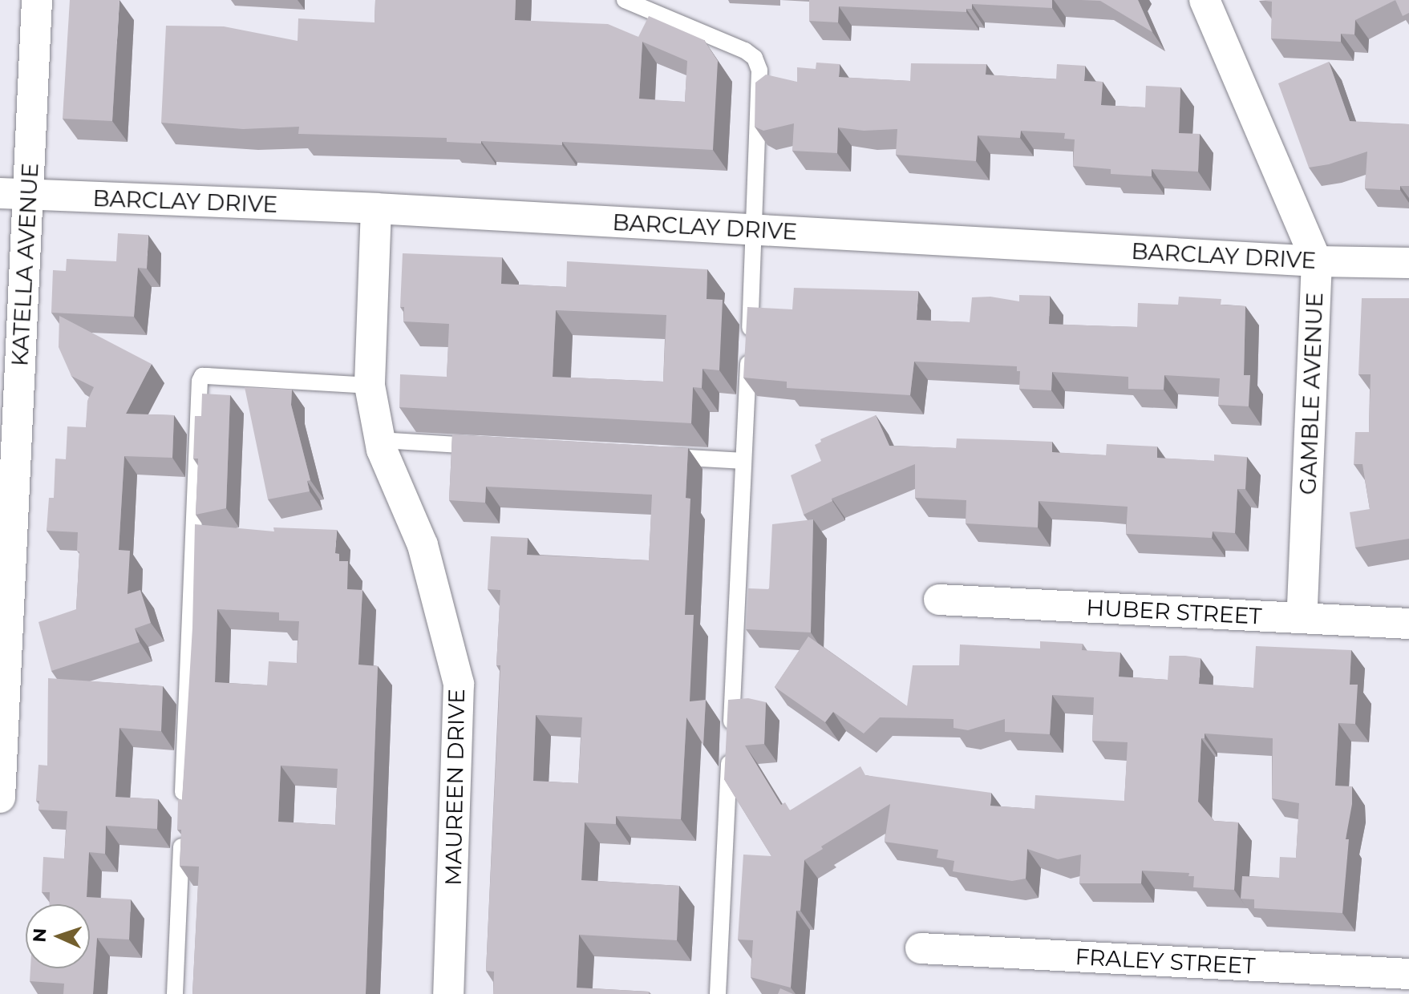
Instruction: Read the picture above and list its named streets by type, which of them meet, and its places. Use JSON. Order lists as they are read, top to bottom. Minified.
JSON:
{"streets":{"street":["BARCLAY DRIVE","KATELLA AVENUE","GAMBLE AVENUE","HUBER STREET","MAUREEN DRIVE","FRALEY STREET"]},"crossings":[["BARCLAY DRIVE","KATELLA AVENUE"],["BARCLAY DRIVE","GAMBLE AVENUE"],["BARCLAY DRIVE","MAUREEN DRIVE"],["GAMBLE AVENUE","HUBER STREET"]],"north":"left"}
